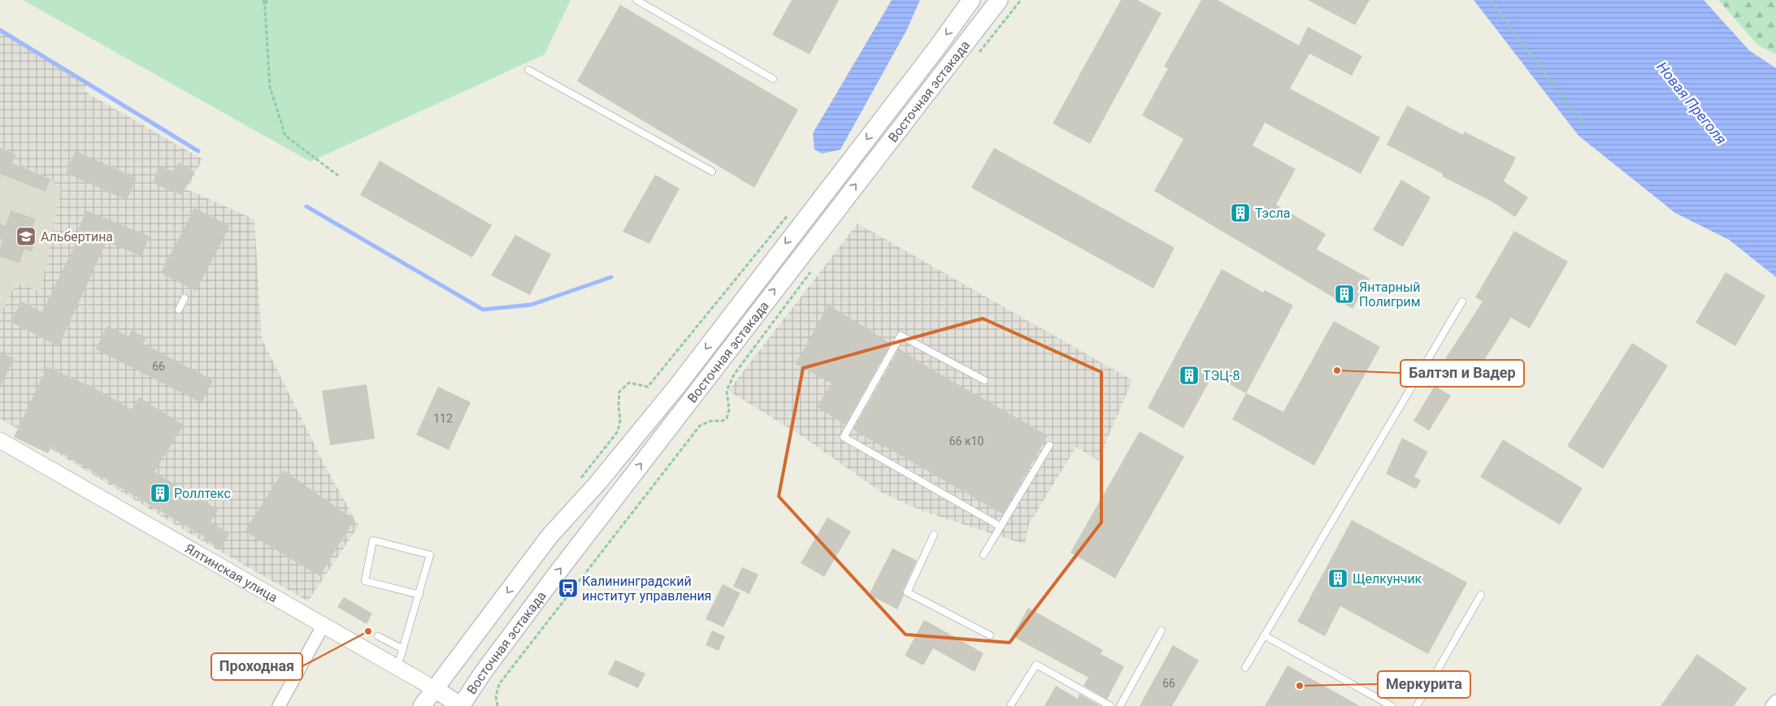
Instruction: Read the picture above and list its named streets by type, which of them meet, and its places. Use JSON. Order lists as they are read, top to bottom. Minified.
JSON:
{"streets":{"main road":["Восточная эстакада","Ялтинская улица"]},"crossings":[["Восточная эстакада","Ялтинская улица"]],"water":["Новая Преголя"],"places":{"building":["Тэсла","Янтарный Полигрим","ТЭЦ-8","Роллтекс","Щелкунчик"],"school or university":["Альбертина"],"other":["Балтэп и Вадер","Проходная","Меркурита"],"bus stop":["Калининградский институт управления"]},"house_numbers":["66","112","66 к10","66"]}
